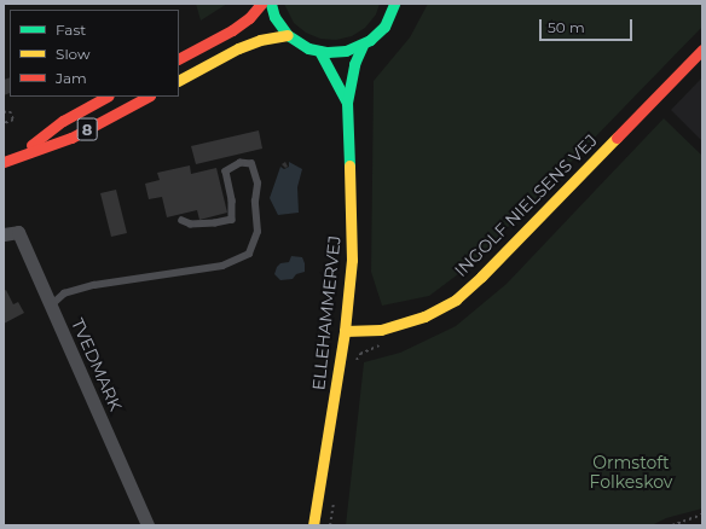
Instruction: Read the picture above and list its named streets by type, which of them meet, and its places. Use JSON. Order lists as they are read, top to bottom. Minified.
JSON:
{"streets":{"main road":["8","INGOLF NIELSENS VEJ","ELLEHAMMERVEJ"],"street":["TVEDMARK"]},"crossings":[["INGOLF NIELSENS VEJ","ELLEHAMMERVEJ"]],"parks":["Ormstoft Folkeskov"],"legend":["Fast","Slow","Jam"],"scale_bar":"50 m"}
